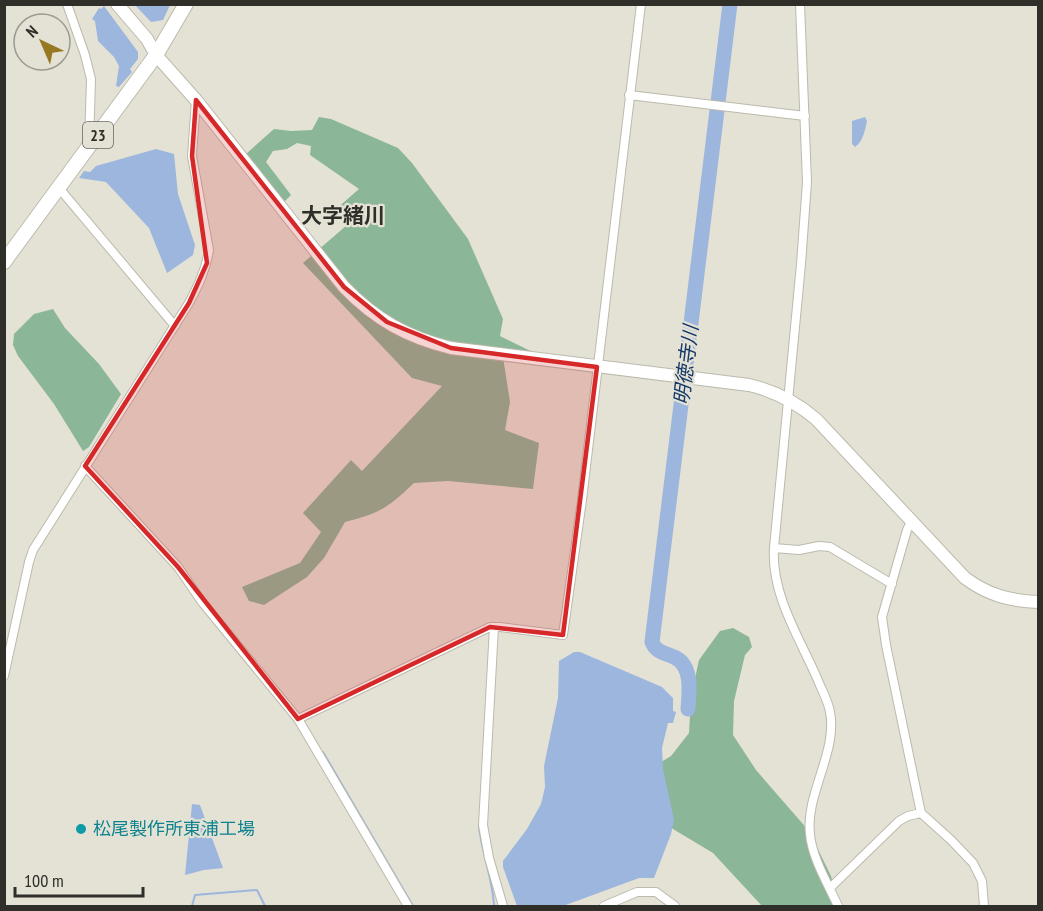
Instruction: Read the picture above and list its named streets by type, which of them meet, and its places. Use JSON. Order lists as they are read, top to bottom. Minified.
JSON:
{"streets":{"main road":["23"]},"districts":["大字緒川"],"water":["明徳寺川"],"places":["松尾製作所東浦工場"],"scale_bar":"100 m","north":"top left"}
